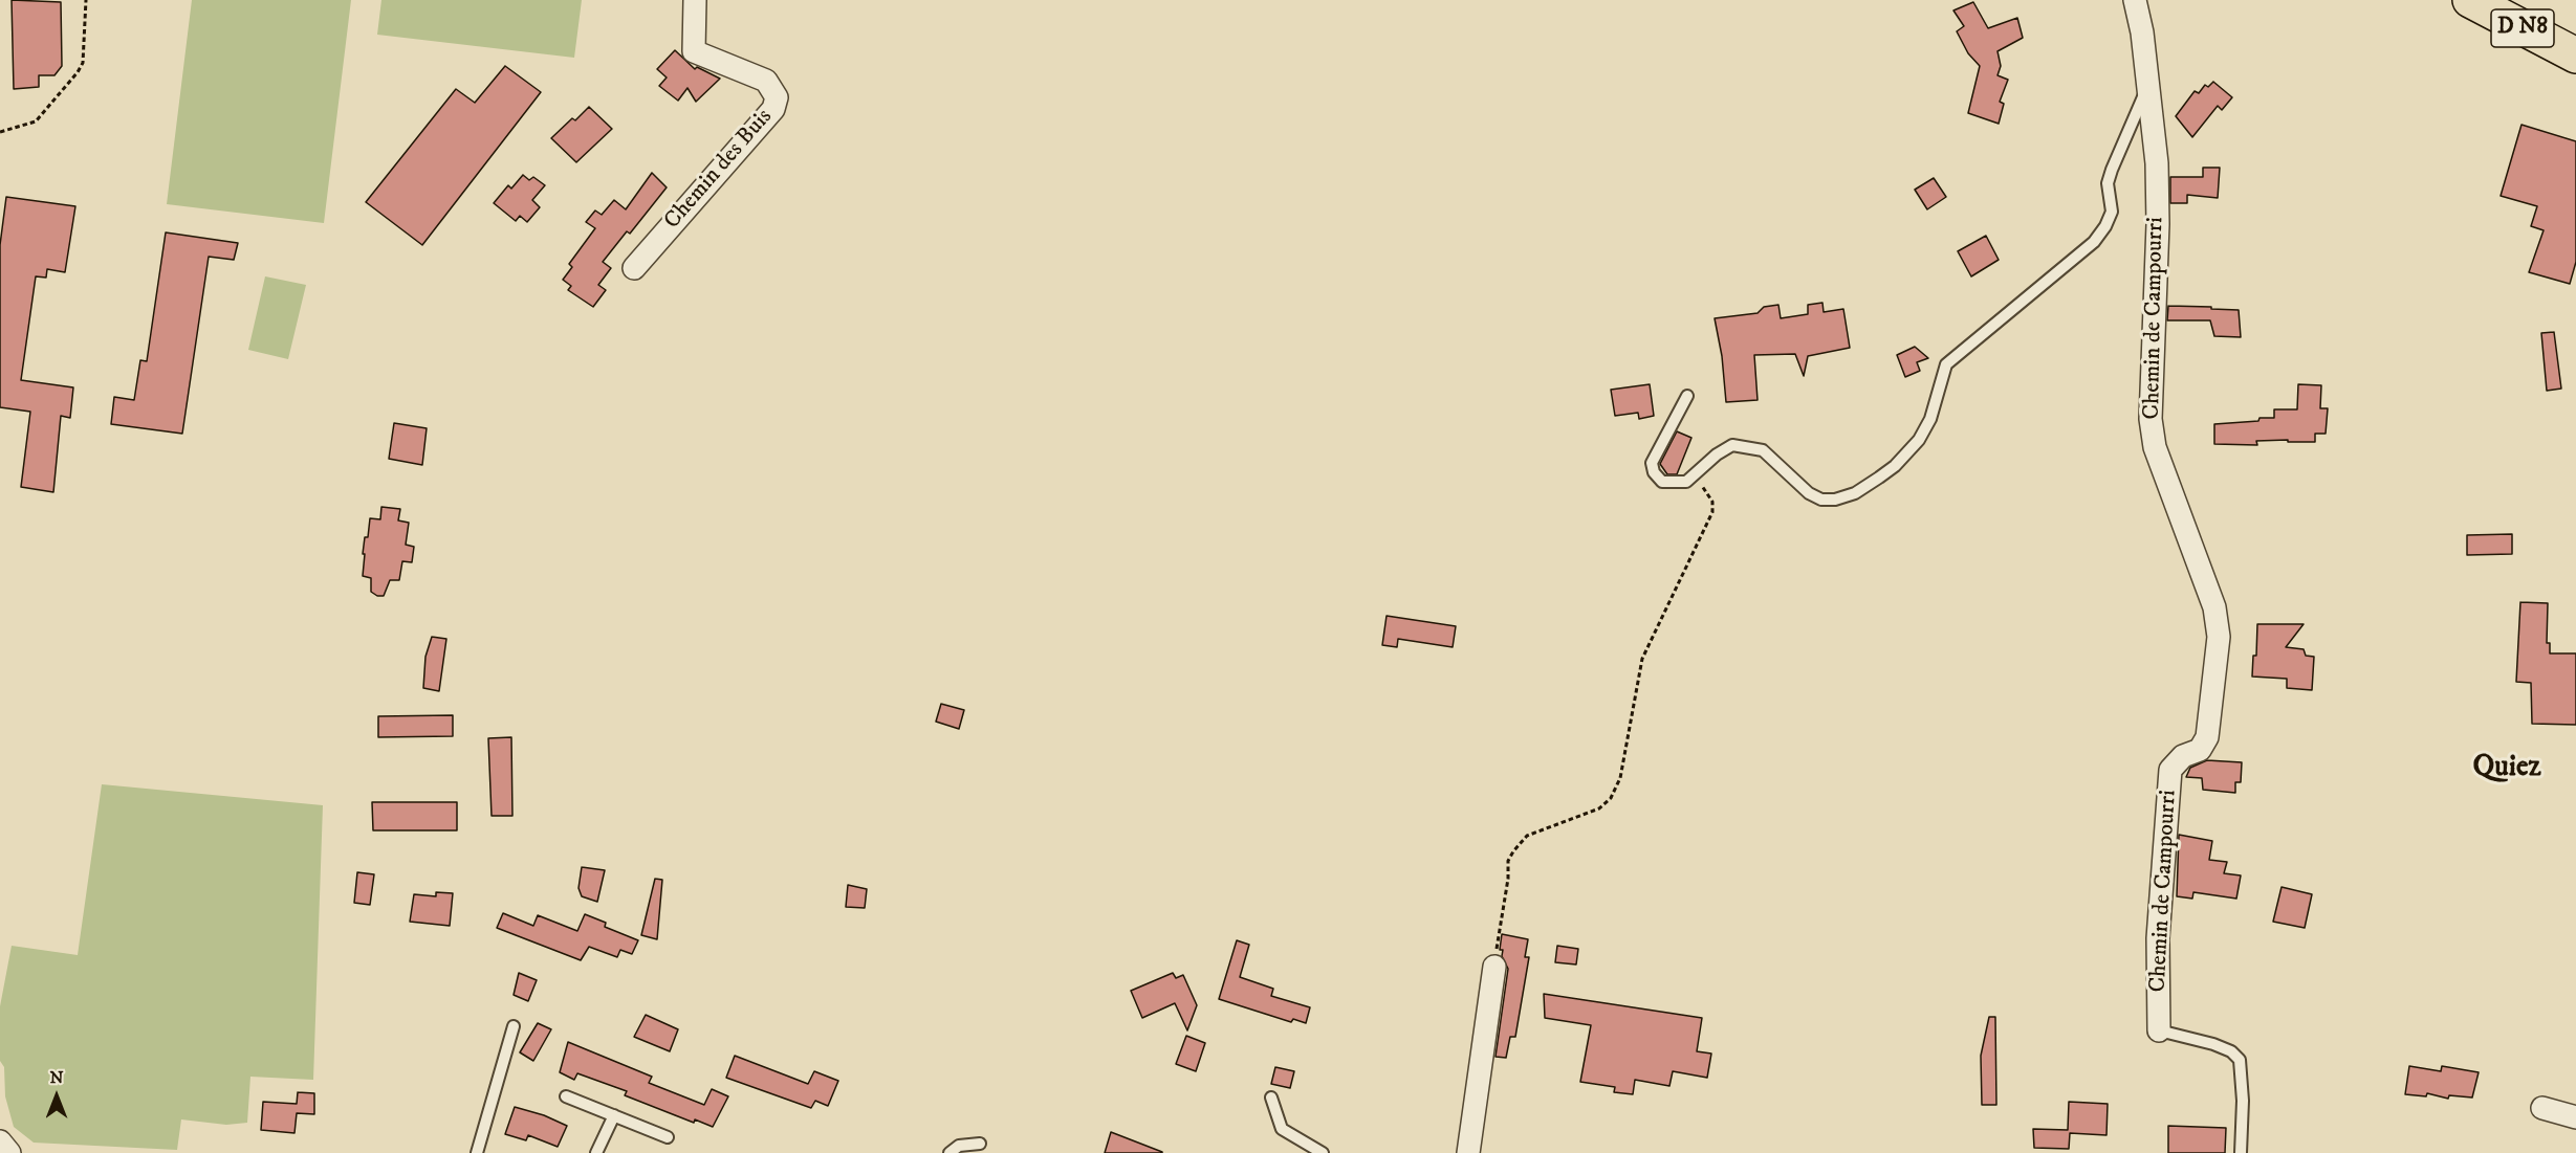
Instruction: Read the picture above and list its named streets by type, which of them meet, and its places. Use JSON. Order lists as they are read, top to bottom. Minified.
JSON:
{"streets":{"main road":["D N8"],"street":["Chemin des Buis","Chemin de Campourri"]},"districts":["Quiez"],"north":"top"}
